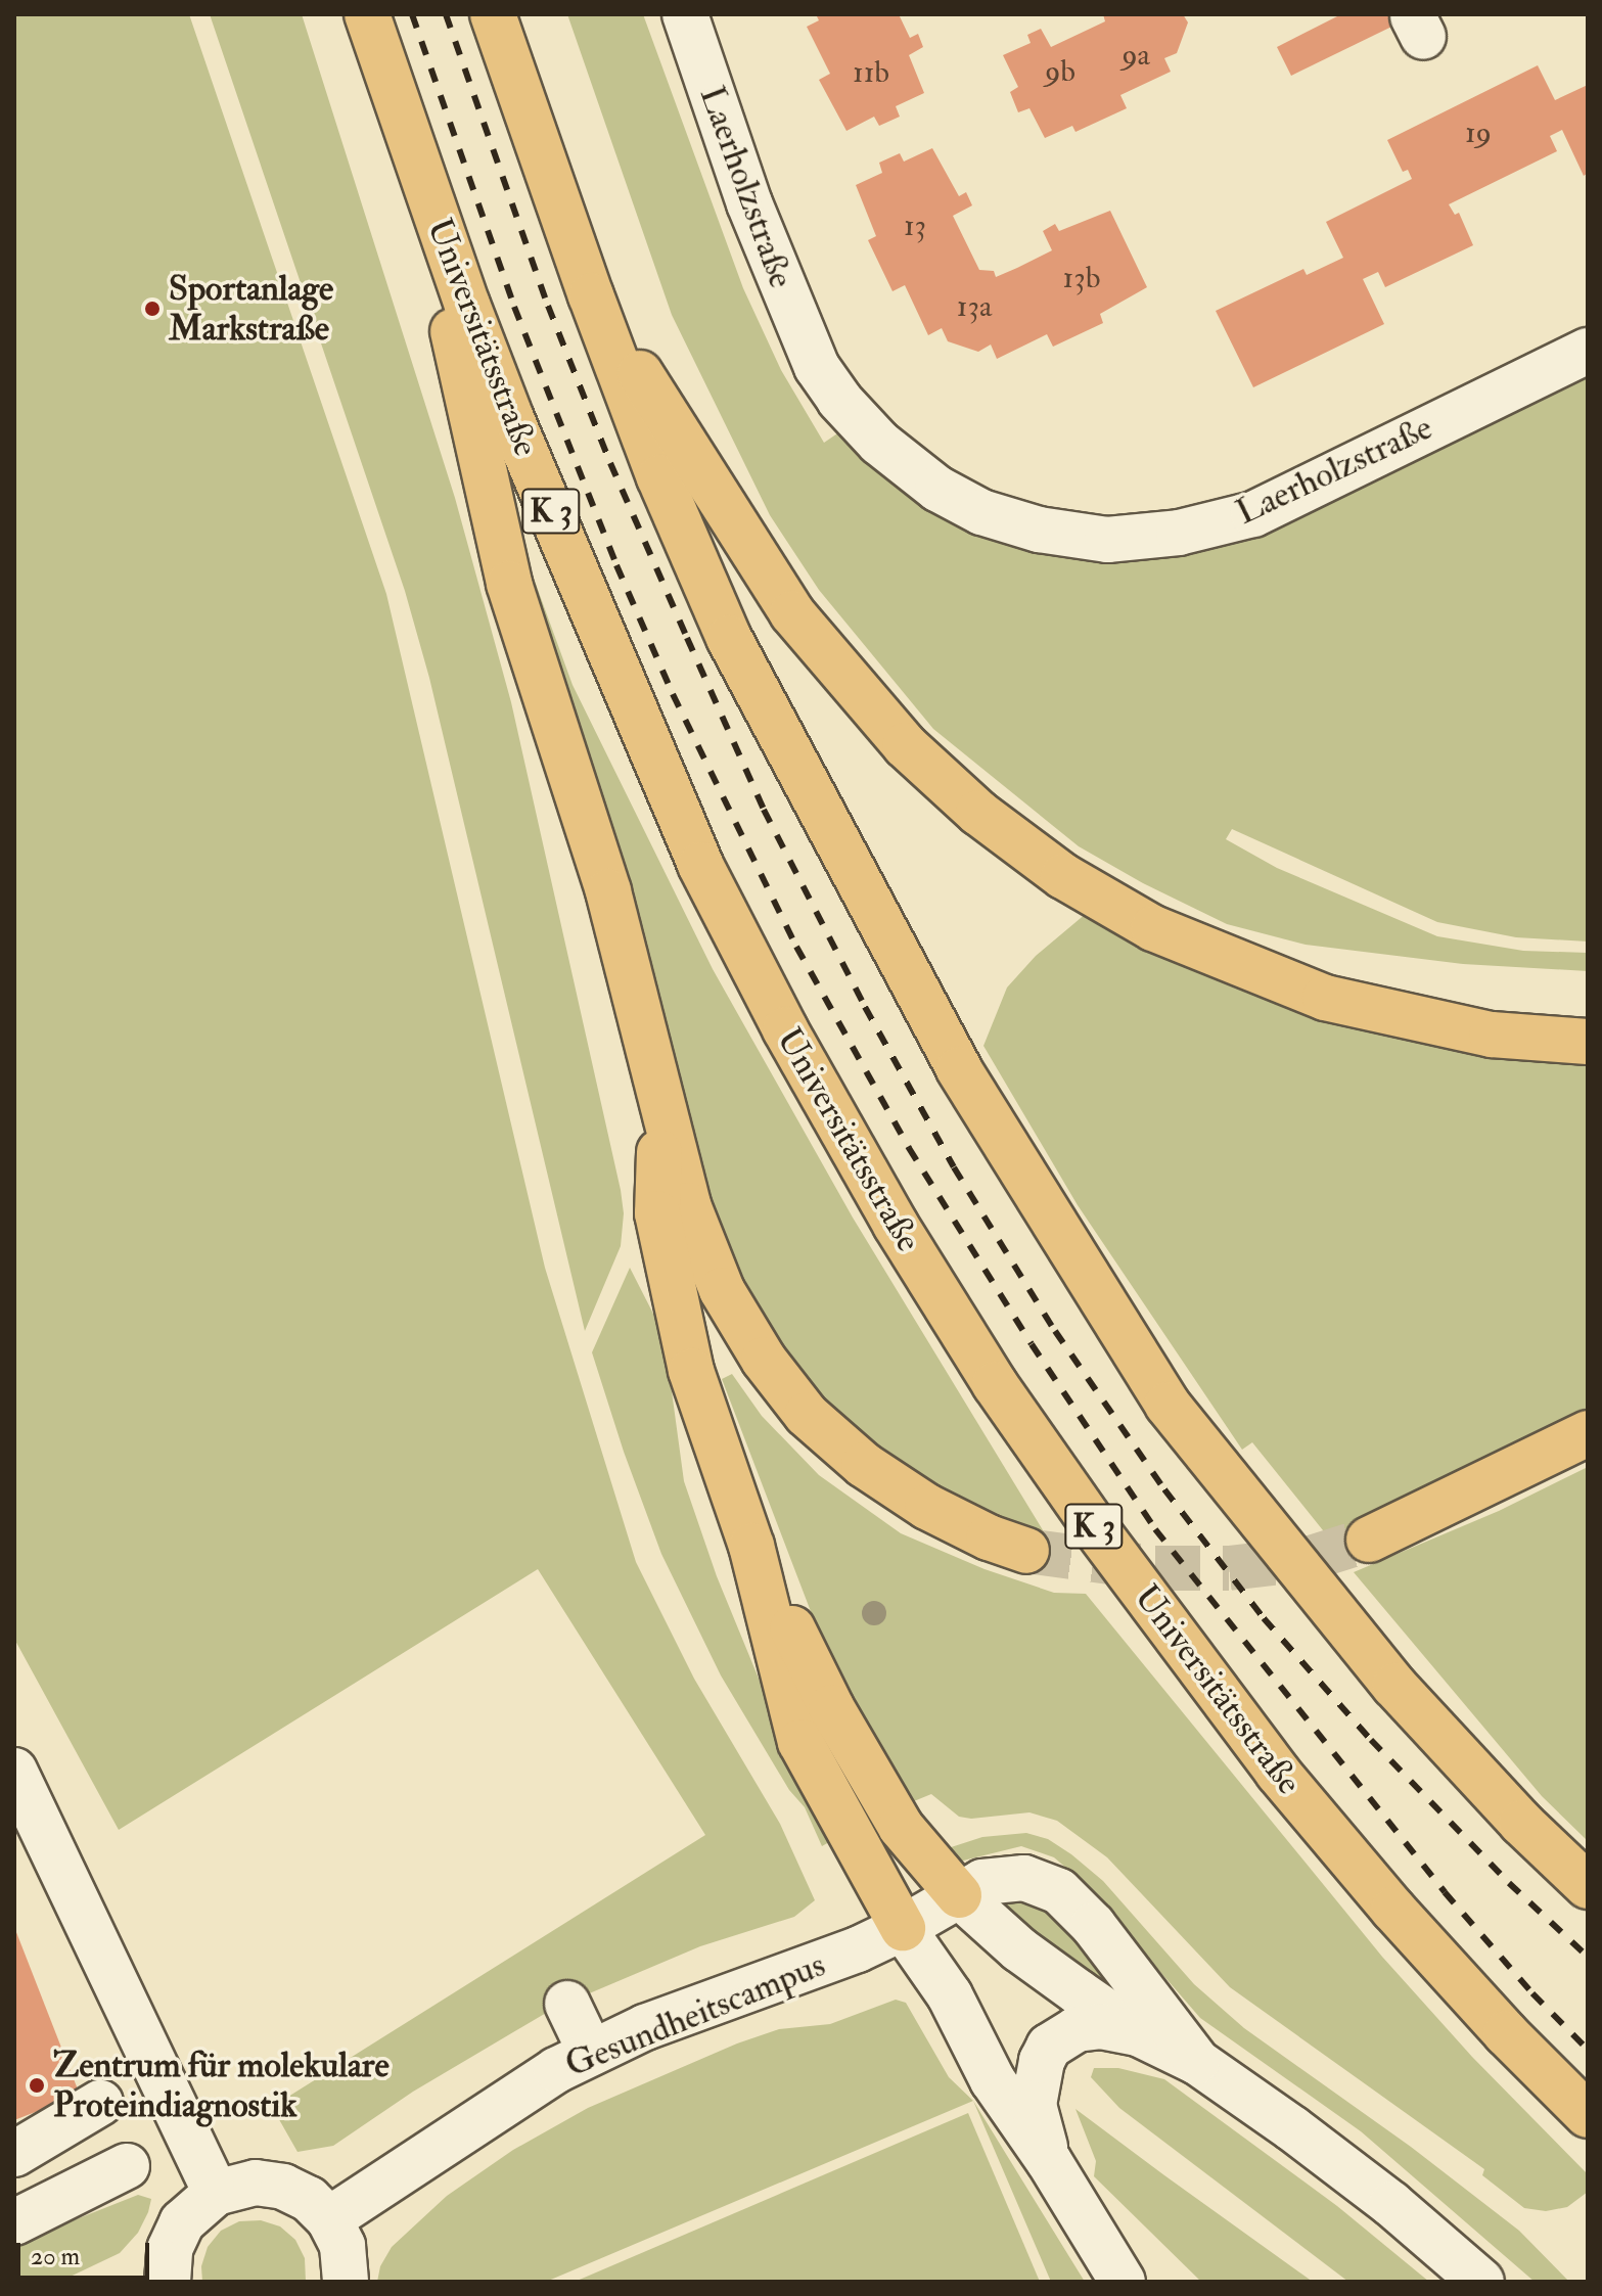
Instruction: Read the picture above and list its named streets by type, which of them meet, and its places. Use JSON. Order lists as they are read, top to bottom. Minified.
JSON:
{"streets":{"highway":["Universitätsstraße","K 3"],"street":["Laerholzstraße","Gesundheitscampus"]},"places":["Sportanlage Markstraße","Zentrum für molekulare Proteindiagnostik"],"house_numbers":["9a","9b","11b","19","13","13b","13a"],"scale_bar":"20 m"}
